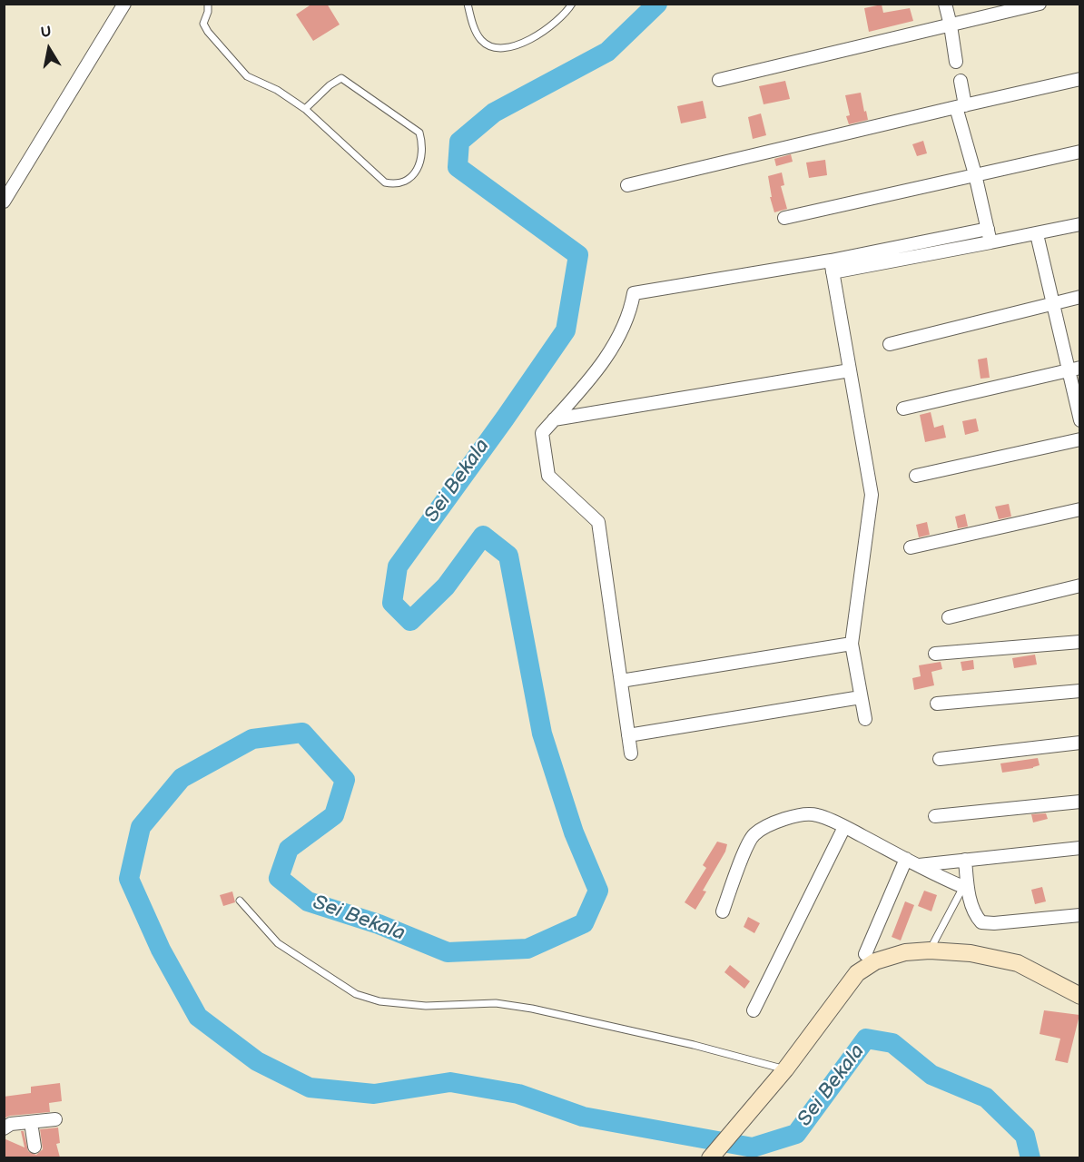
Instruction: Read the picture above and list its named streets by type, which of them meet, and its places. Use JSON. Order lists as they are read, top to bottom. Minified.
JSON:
{"water":["Sei Bekala"],"north":"top"}
